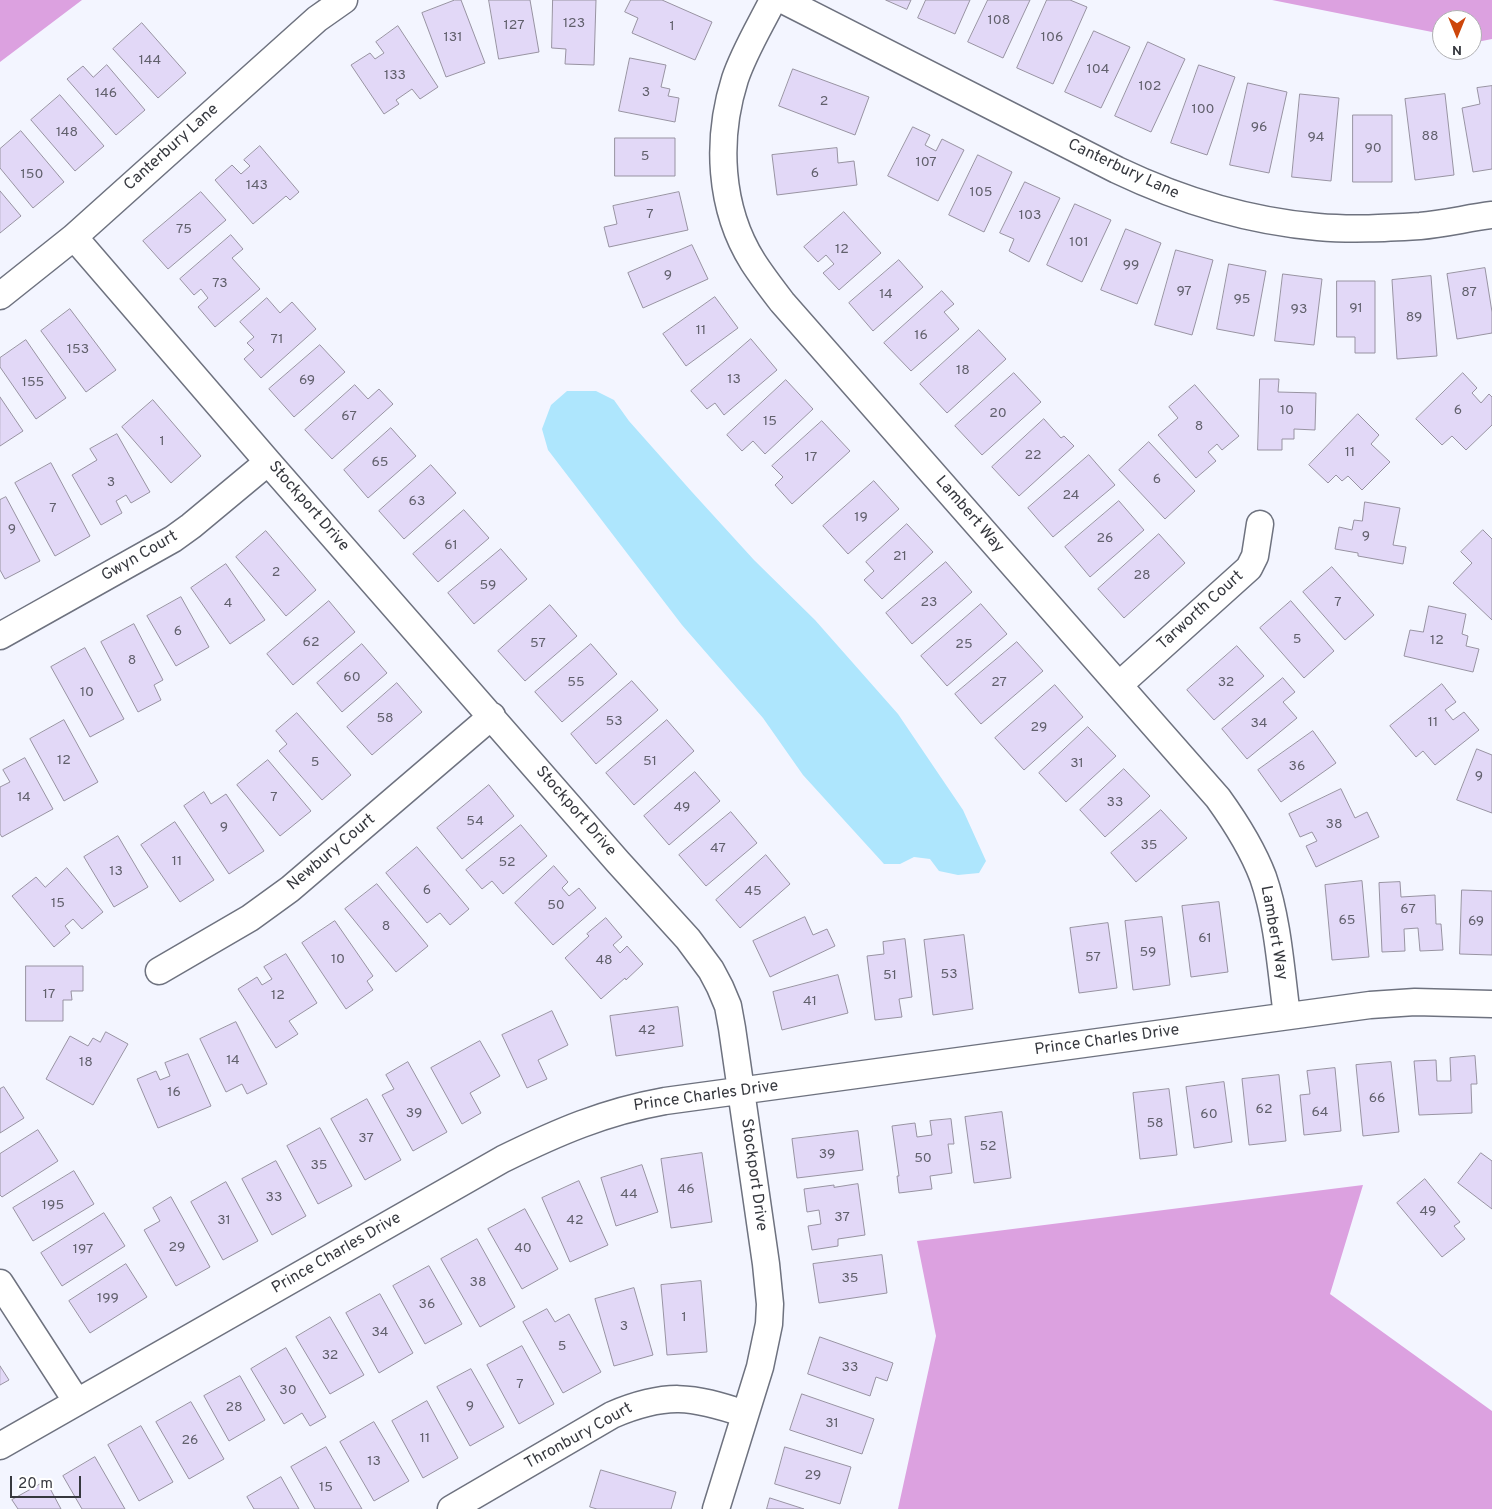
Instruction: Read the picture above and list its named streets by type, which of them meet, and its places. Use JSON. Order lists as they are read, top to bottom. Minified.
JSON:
{"streets":{"street":["Canterbury Lane","Stockport Drive","Lambert Way","Gwyn Court","Tarworth Court","Newbury Court","Prince Charles Drive","Thronbury Court"]},"crossings":[["Canterbury Lane","Stockport Drive"],["Stockport Drive","Gwyn Court"],["Stockport Drive","Newbury Court"],["Stockport Drive","Prince Charles Drive"],["Stockport Drive","Thronbury Court"],["Lambert Way","Tarworth Court"],["Lambert Way","Prince Charles Drive"]],"house_numbers":["108","123","127","1","131","106","144","104","133","102","3","146","2","100","96","148","88","94","90","5","107","6","150","143","105","7","103","75","101","12","99","9","73","97","87","14","95","91","93","89","11","16","71","153","18","13","69","155","10","6","20","67","15","8","1","11","22","17","65","6","3","24","63","7","19","9","9","26","61","21","2","28","59","23","7","4","6","5","12","62","57","25","8","60","55","27","32","10","58","53","11","34","29","12","51","5","31","36","9","14","7","33","49","54","38","9","35","47","11","52","13","6","45","15","50","67","65","69","8","61","59","57","10","48","53","51","17","12","41","42","14","18","16","66","62","64","39","60","58","37","52","39","50","35","46","44","33","195","49","37","31","42","29","40","197","35","38","199","36","1","3","34","5","32","33","7","30","9","28","31","11","26","13","29","15"],"scale_bar":"20 m","north":"bottom"}
